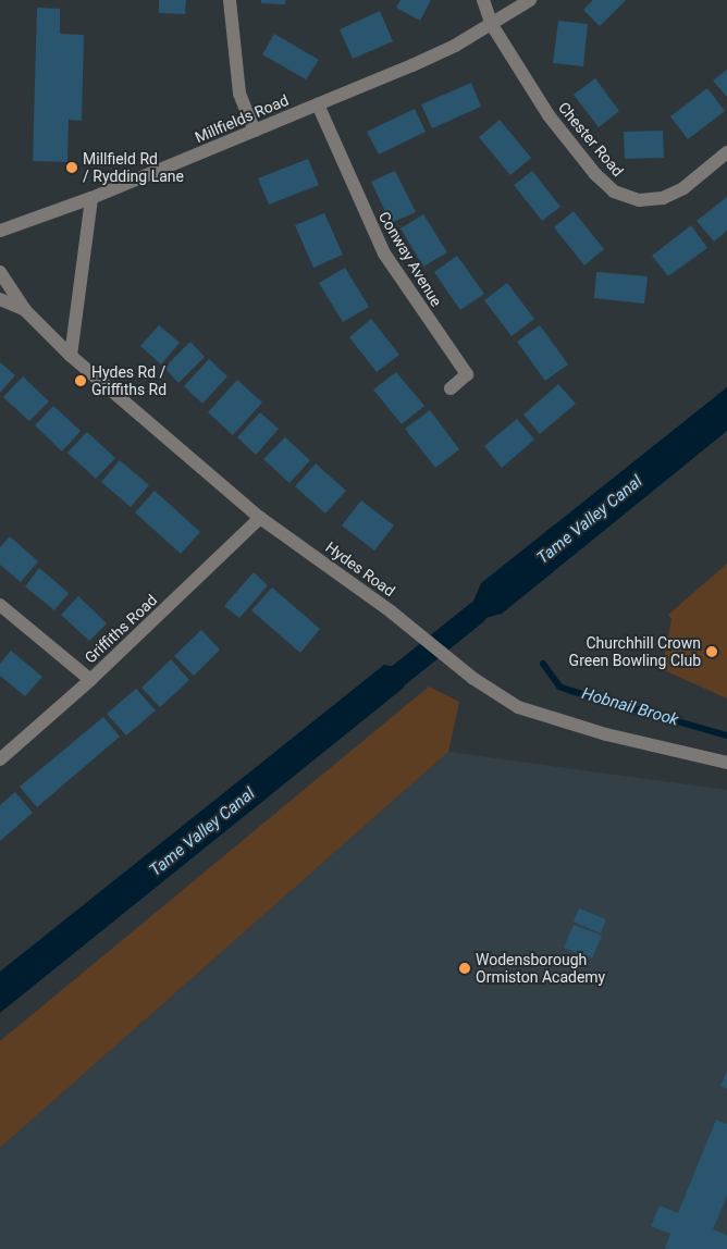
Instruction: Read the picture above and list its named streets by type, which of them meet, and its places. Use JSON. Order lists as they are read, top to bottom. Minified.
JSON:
{"streets":{"street":["Millfields Road","Chester Road","Conway Avenue","Hydes Road","Griffiths Road"]},"crossings":[["Millfields Road","Chester Road"],["Millfields Road","Conway Avenue"],["Hydes Road","Griffiths Road"]],"water":["Tame Valley Canal","Hobnail Brook"],"places":["Millfield Rd / Rydding Lane","Hydes Rd / Griffiths Rd","Churchhill Crown Green Bowling Club","Wodensborough Ormiston Academy"]}
